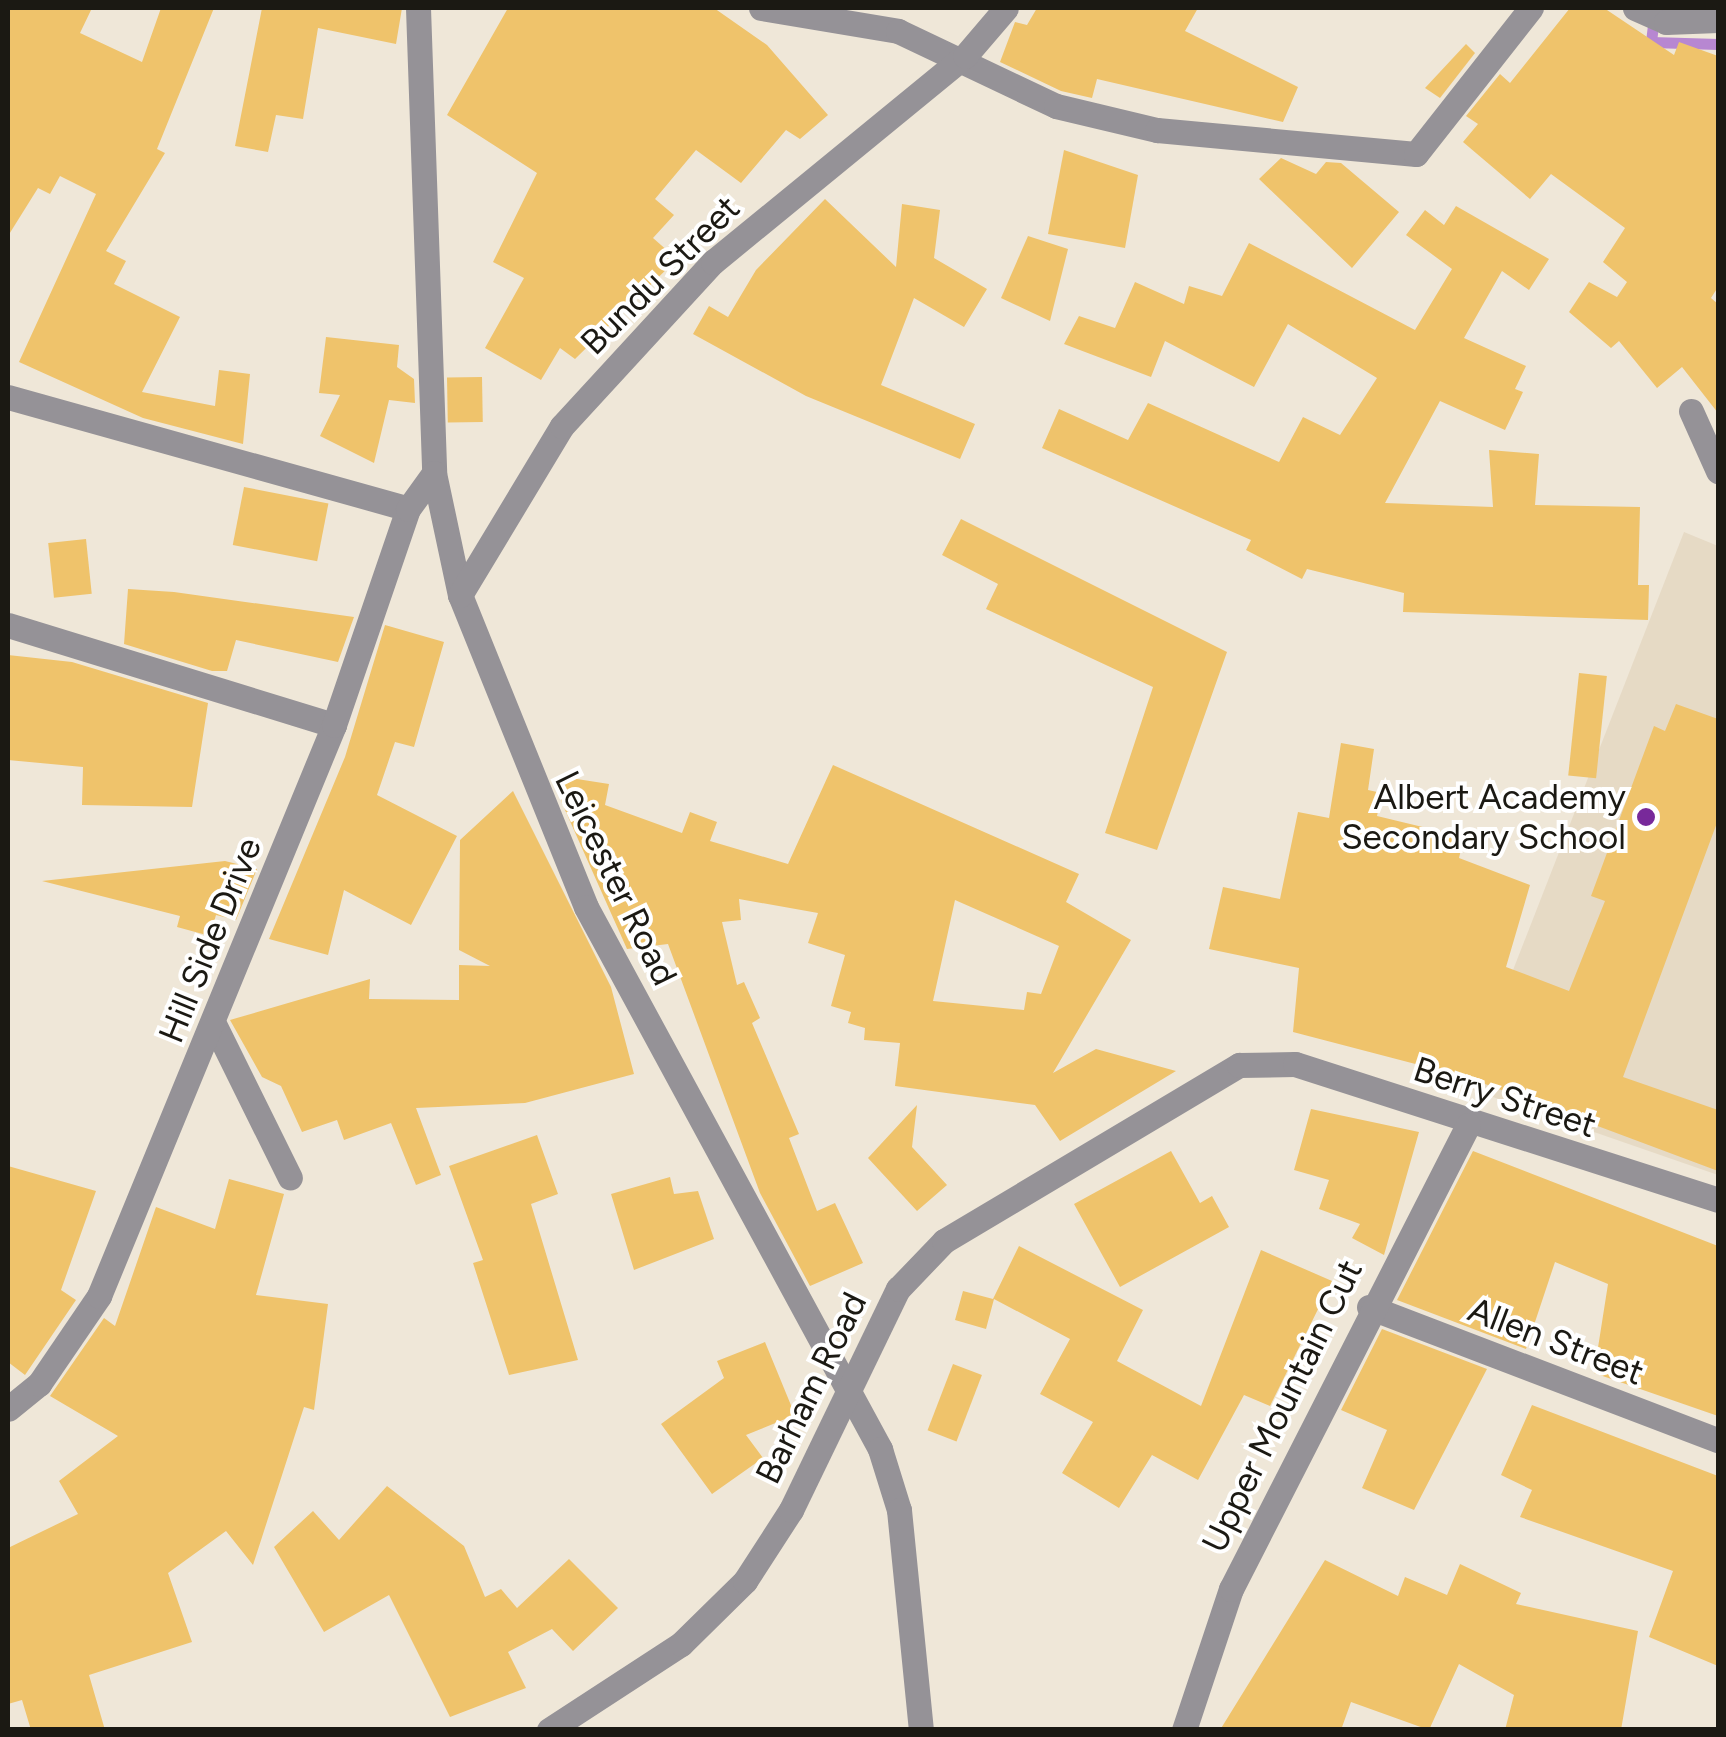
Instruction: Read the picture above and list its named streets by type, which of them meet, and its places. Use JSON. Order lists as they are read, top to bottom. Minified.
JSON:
{"streets":{"street":["Bundu Street","Leicester Road","Hill Side Drive","Berry Street","Allen Street","Barham Road","Upper Mountain Cut"]},"crossings":[["Bundu Street","Leicester Road"],["Leicester Road","Hill Side Drive"],["Leicester Road","Barham Road"],["Berry Street","Barham Road"],["Berry Street","Upper Mountain Cut"],["Allen Street","Upper Mountain Cut"]],"places":["Albert Academy Secondary School"]}
